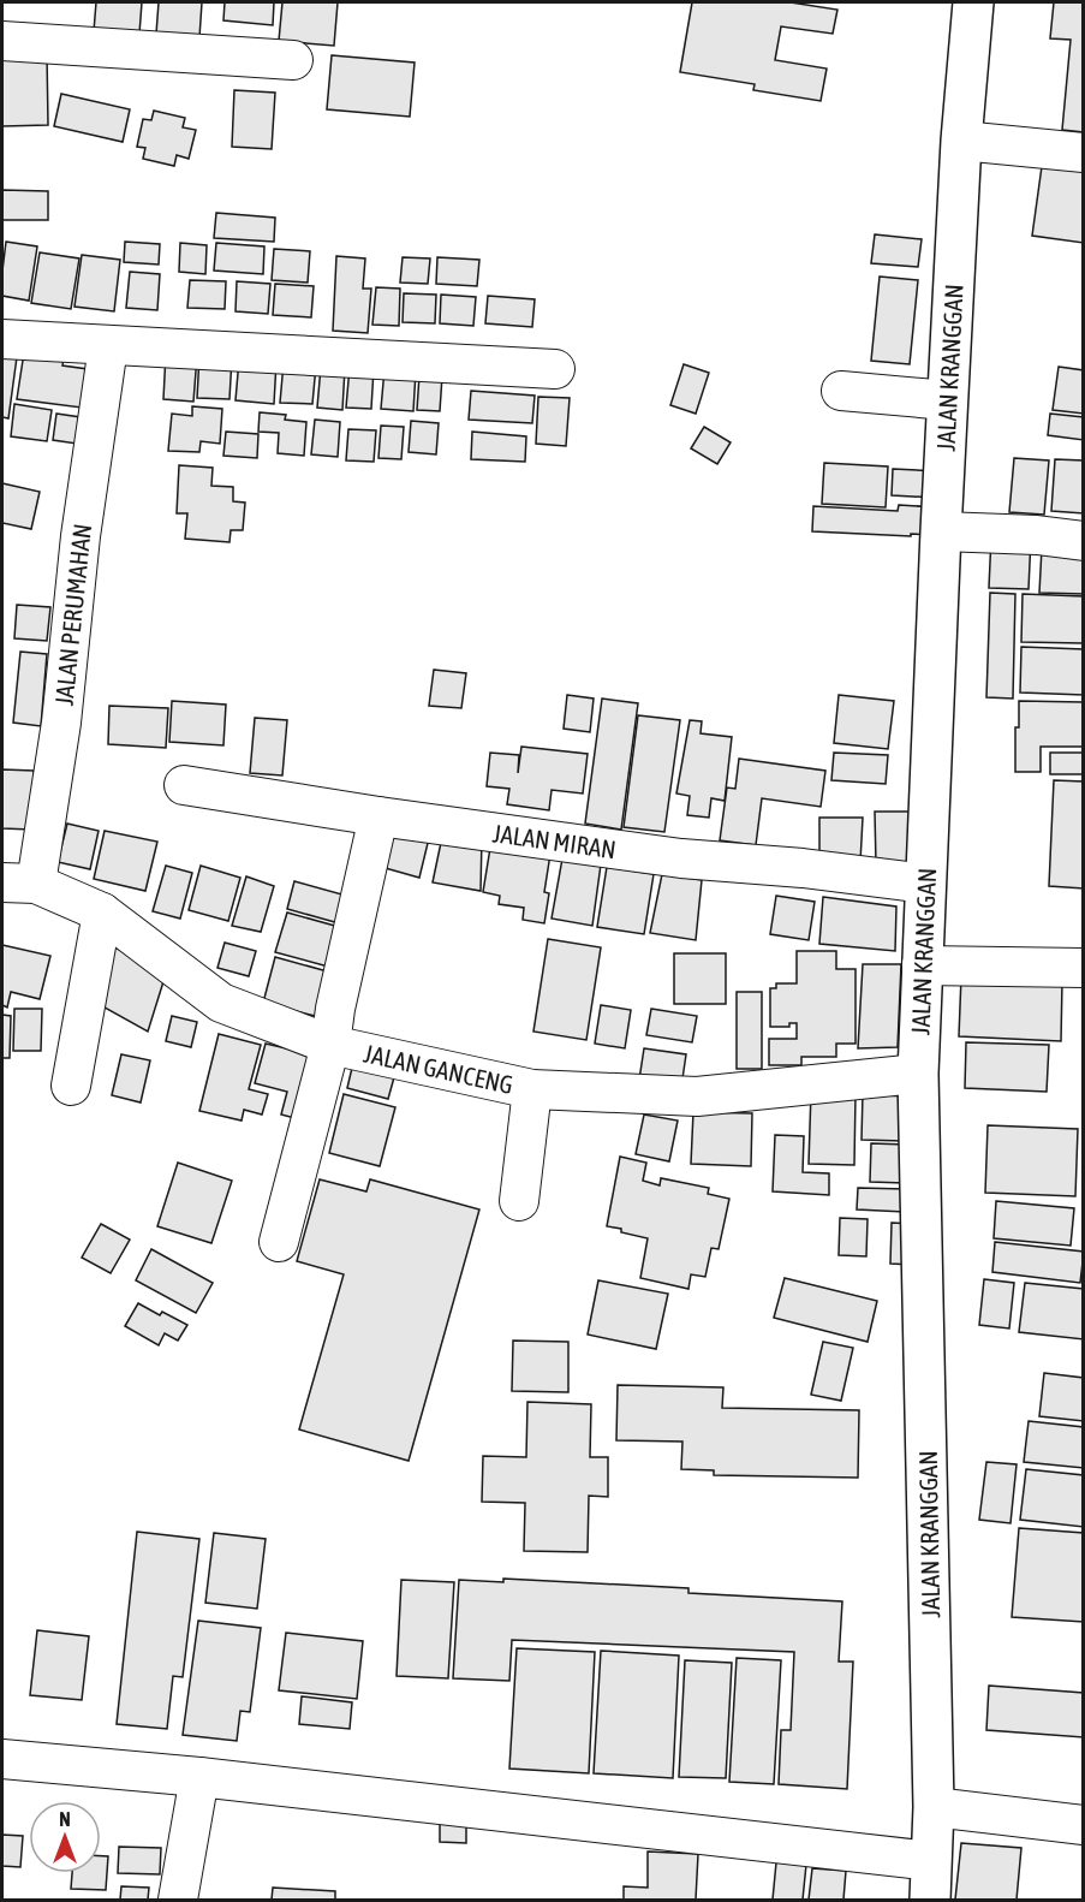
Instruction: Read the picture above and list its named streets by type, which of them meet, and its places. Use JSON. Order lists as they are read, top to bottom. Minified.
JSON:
{"streets":{"main road":["JALAN KRANGGAN"],"street":["JALAN PERUMAHAN","JALAN MIRAN","JALAN GANCENG"]},"crossings":[["JALAN KRANGGAN","JALAN MIRAN"],["JALAN KRANGGAN","JALAN GANCENG"],["JALAN PERUMAHAN","JALAN GANCENG"]],"north":"top"}
